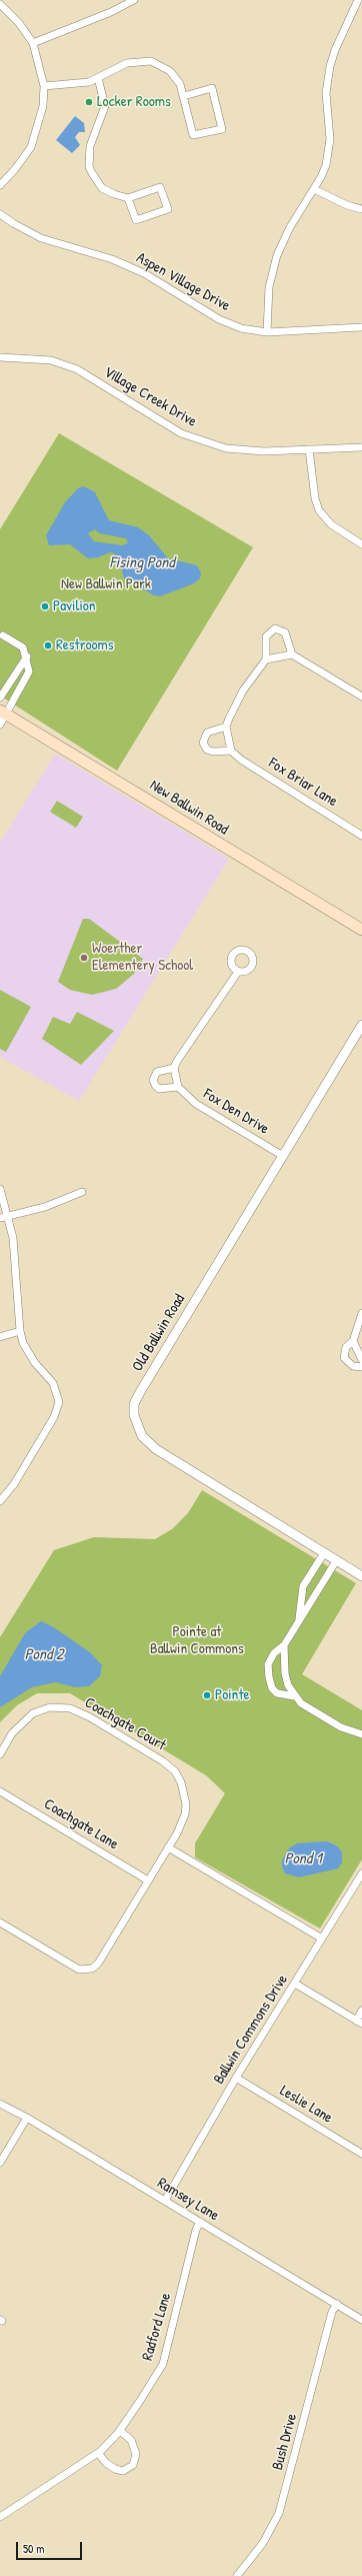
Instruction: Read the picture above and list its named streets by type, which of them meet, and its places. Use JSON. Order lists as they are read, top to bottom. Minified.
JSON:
{"streets":{"main road":["New Ballwin Road"],"street":["Aspen Village Drive","Village Creek Drive","Fox Briar Lane","Fox Den Drive","Old Ballwin Road","Coachgate Court","Coachgate Lane","Ballwin Commons Drive","Leslie Lane","Ramsey Lane","Radford Lane","Bush Drive"]},"crossings":[["Fox Den Drive","Old Ballwin Road"],["Coachgate Court","Coachgate Lane"],["Ballwin Commons Drive","Leslie Lane"],["Ballwin Commons Drive","Ramsey Lane"],["Ramsey Lane","Radford Lane"],["Ramsey Lane","Bush Drive"]],"water":["Fising Pond","Pond 2","Pond 1"],"parks":["New Ballwin Park","Pointe at Ballwin Commons"],"places":["Locker Rooms","Pavilion","Restrooms","Woerther Elementery School","Pointe"],"scale_bar":"50 m"}
